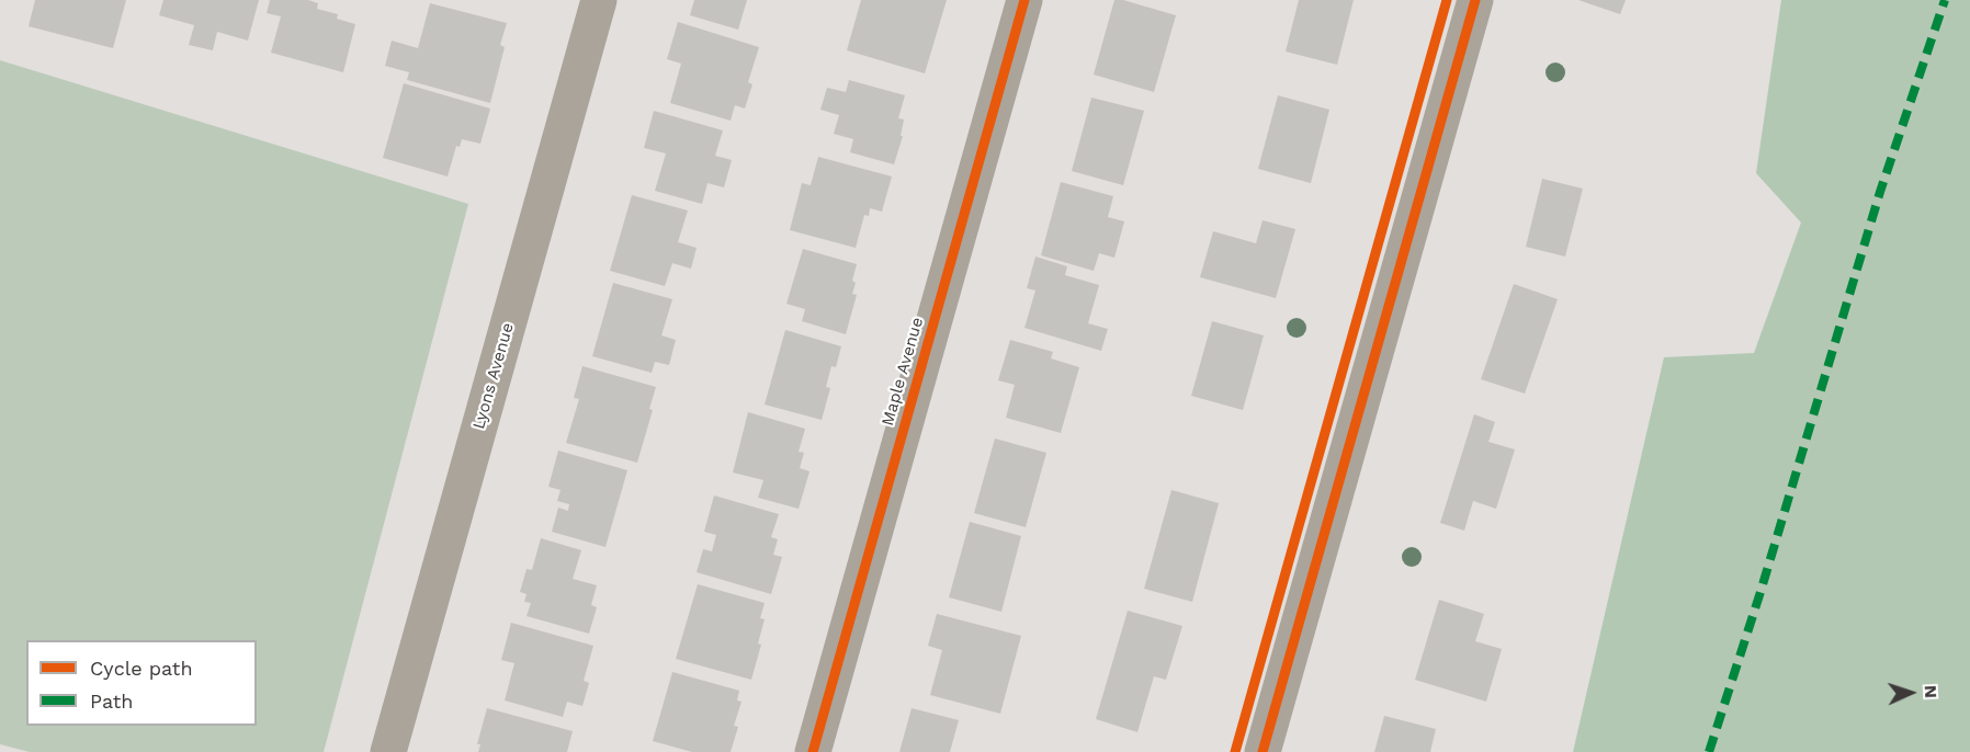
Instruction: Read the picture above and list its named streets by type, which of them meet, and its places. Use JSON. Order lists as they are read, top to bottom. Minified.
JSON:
{"streets":{"street":["Maple Avenue","Lyons Avenue"]},"legend":["Cycle path","Path"],"north":"right"}
